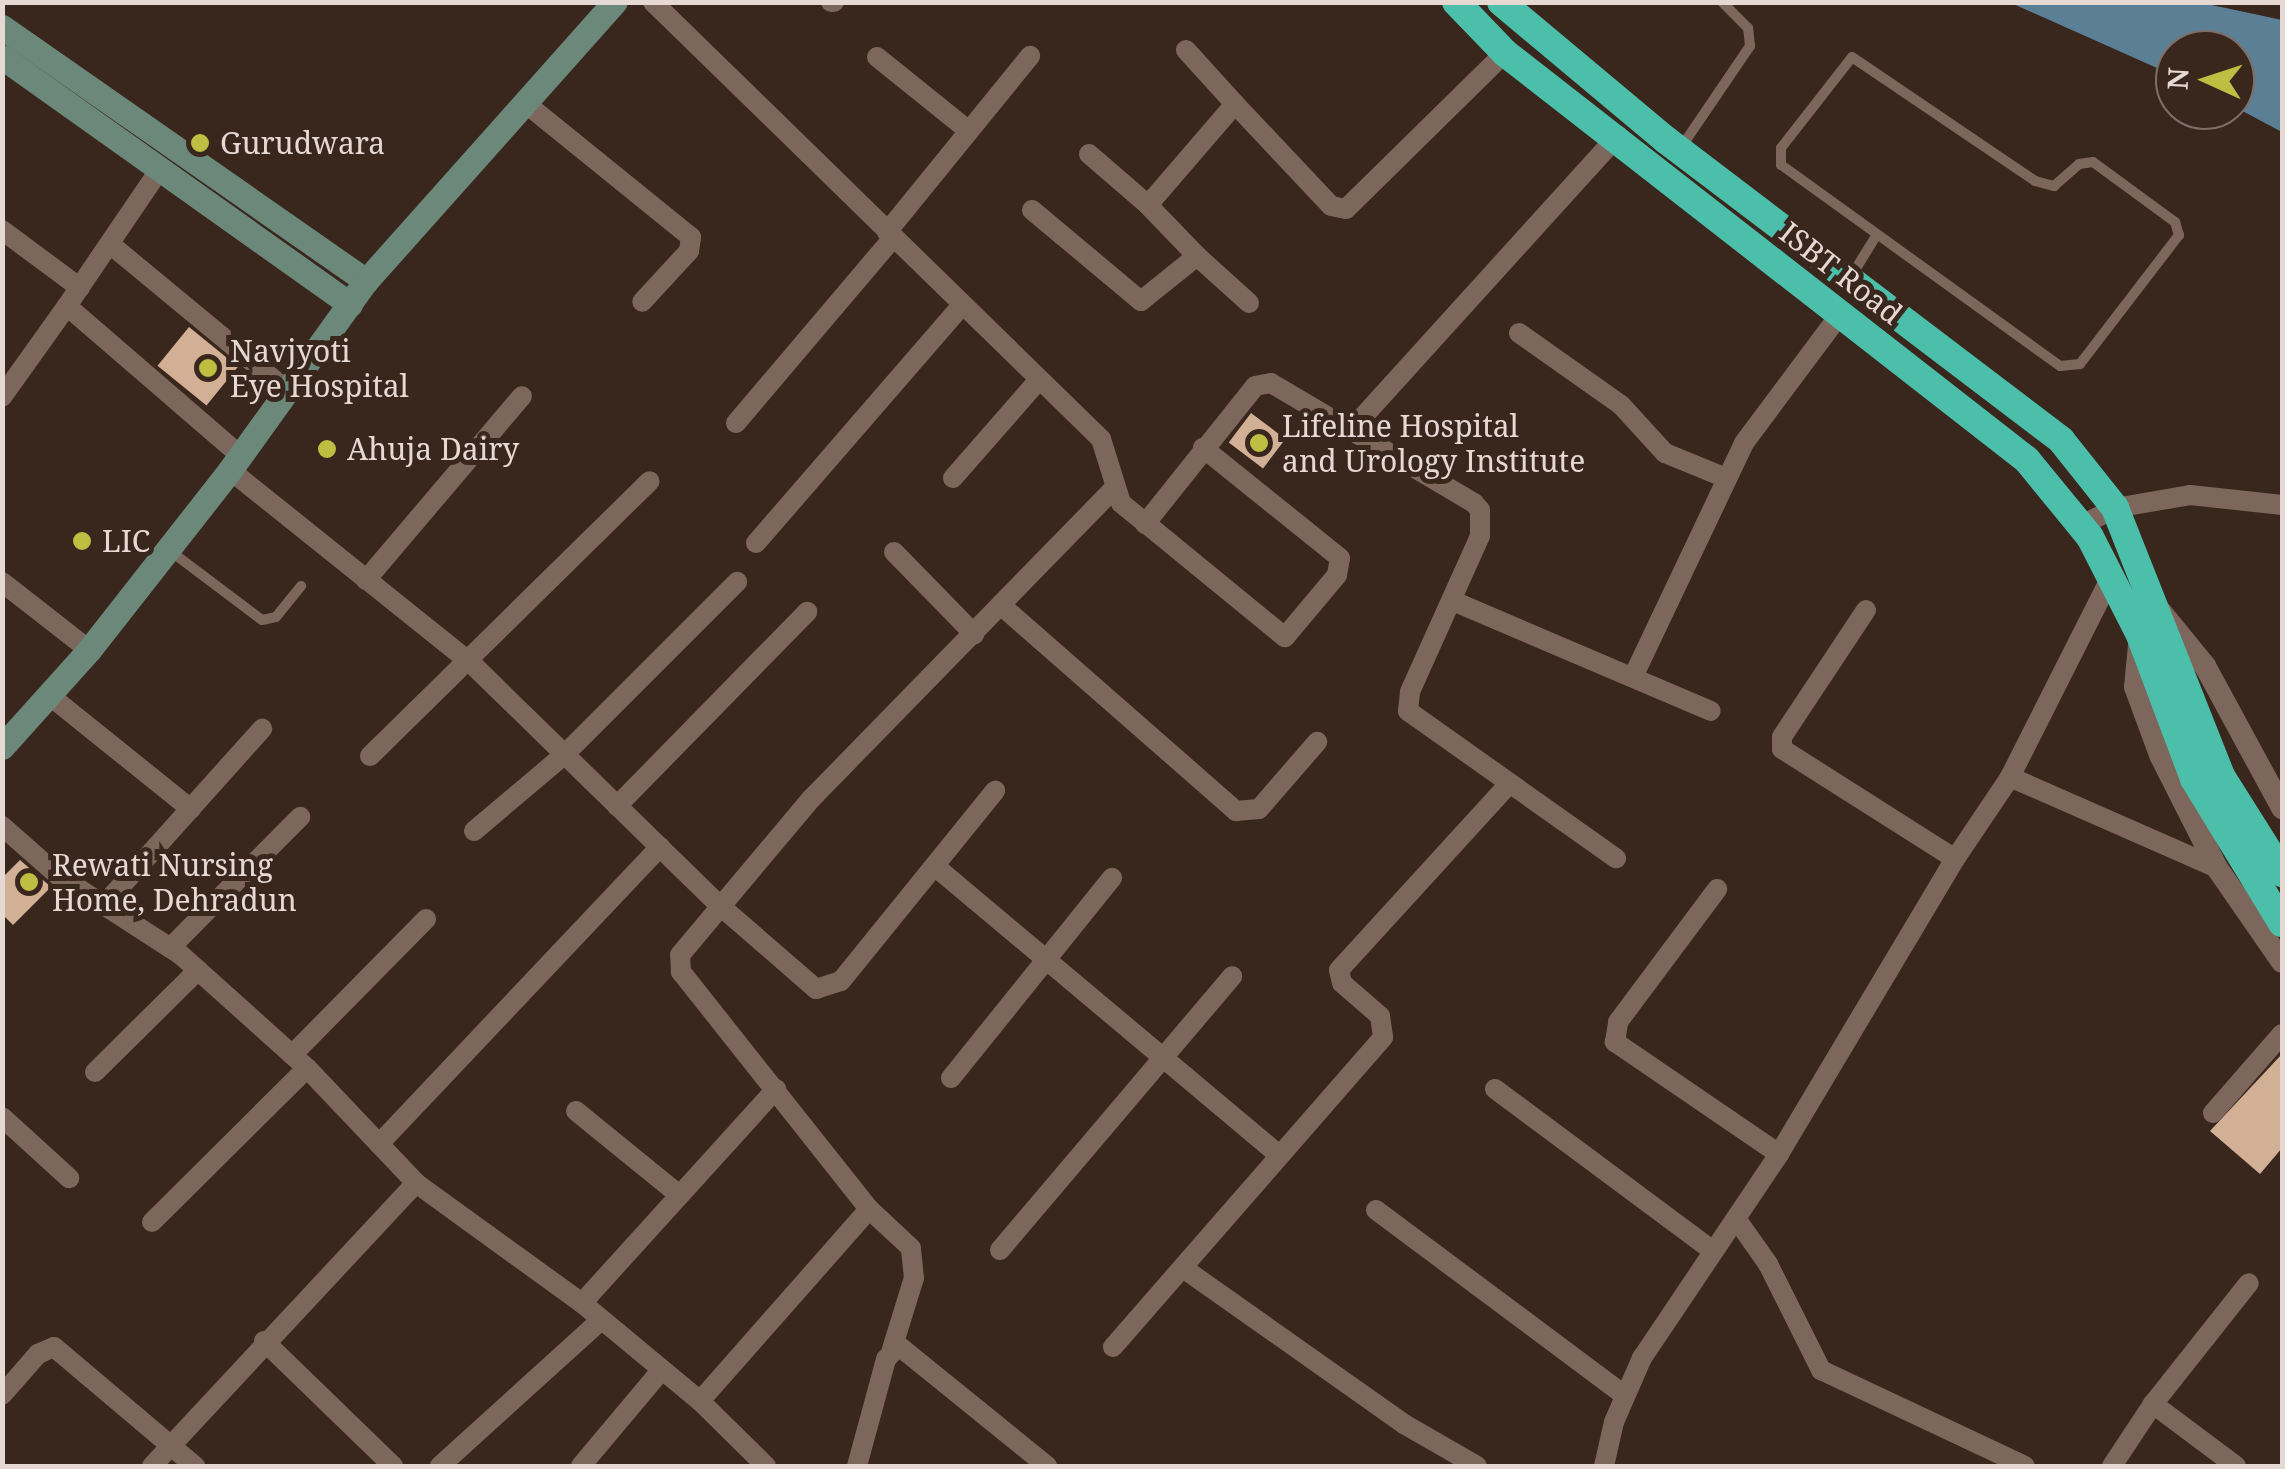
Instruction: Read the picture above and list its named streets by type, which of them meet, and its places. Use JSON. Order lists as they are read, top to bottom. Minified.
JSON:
{"streets":{"highway":["ISBT Road"]},"places":["Gurudwara","Navjyoti Eye Hospital","Lifeline Hospital and Urology Institute","Ahuja Dairy","LIC","Rewati Nursing Home, Dehradun"],"north":"left"}
